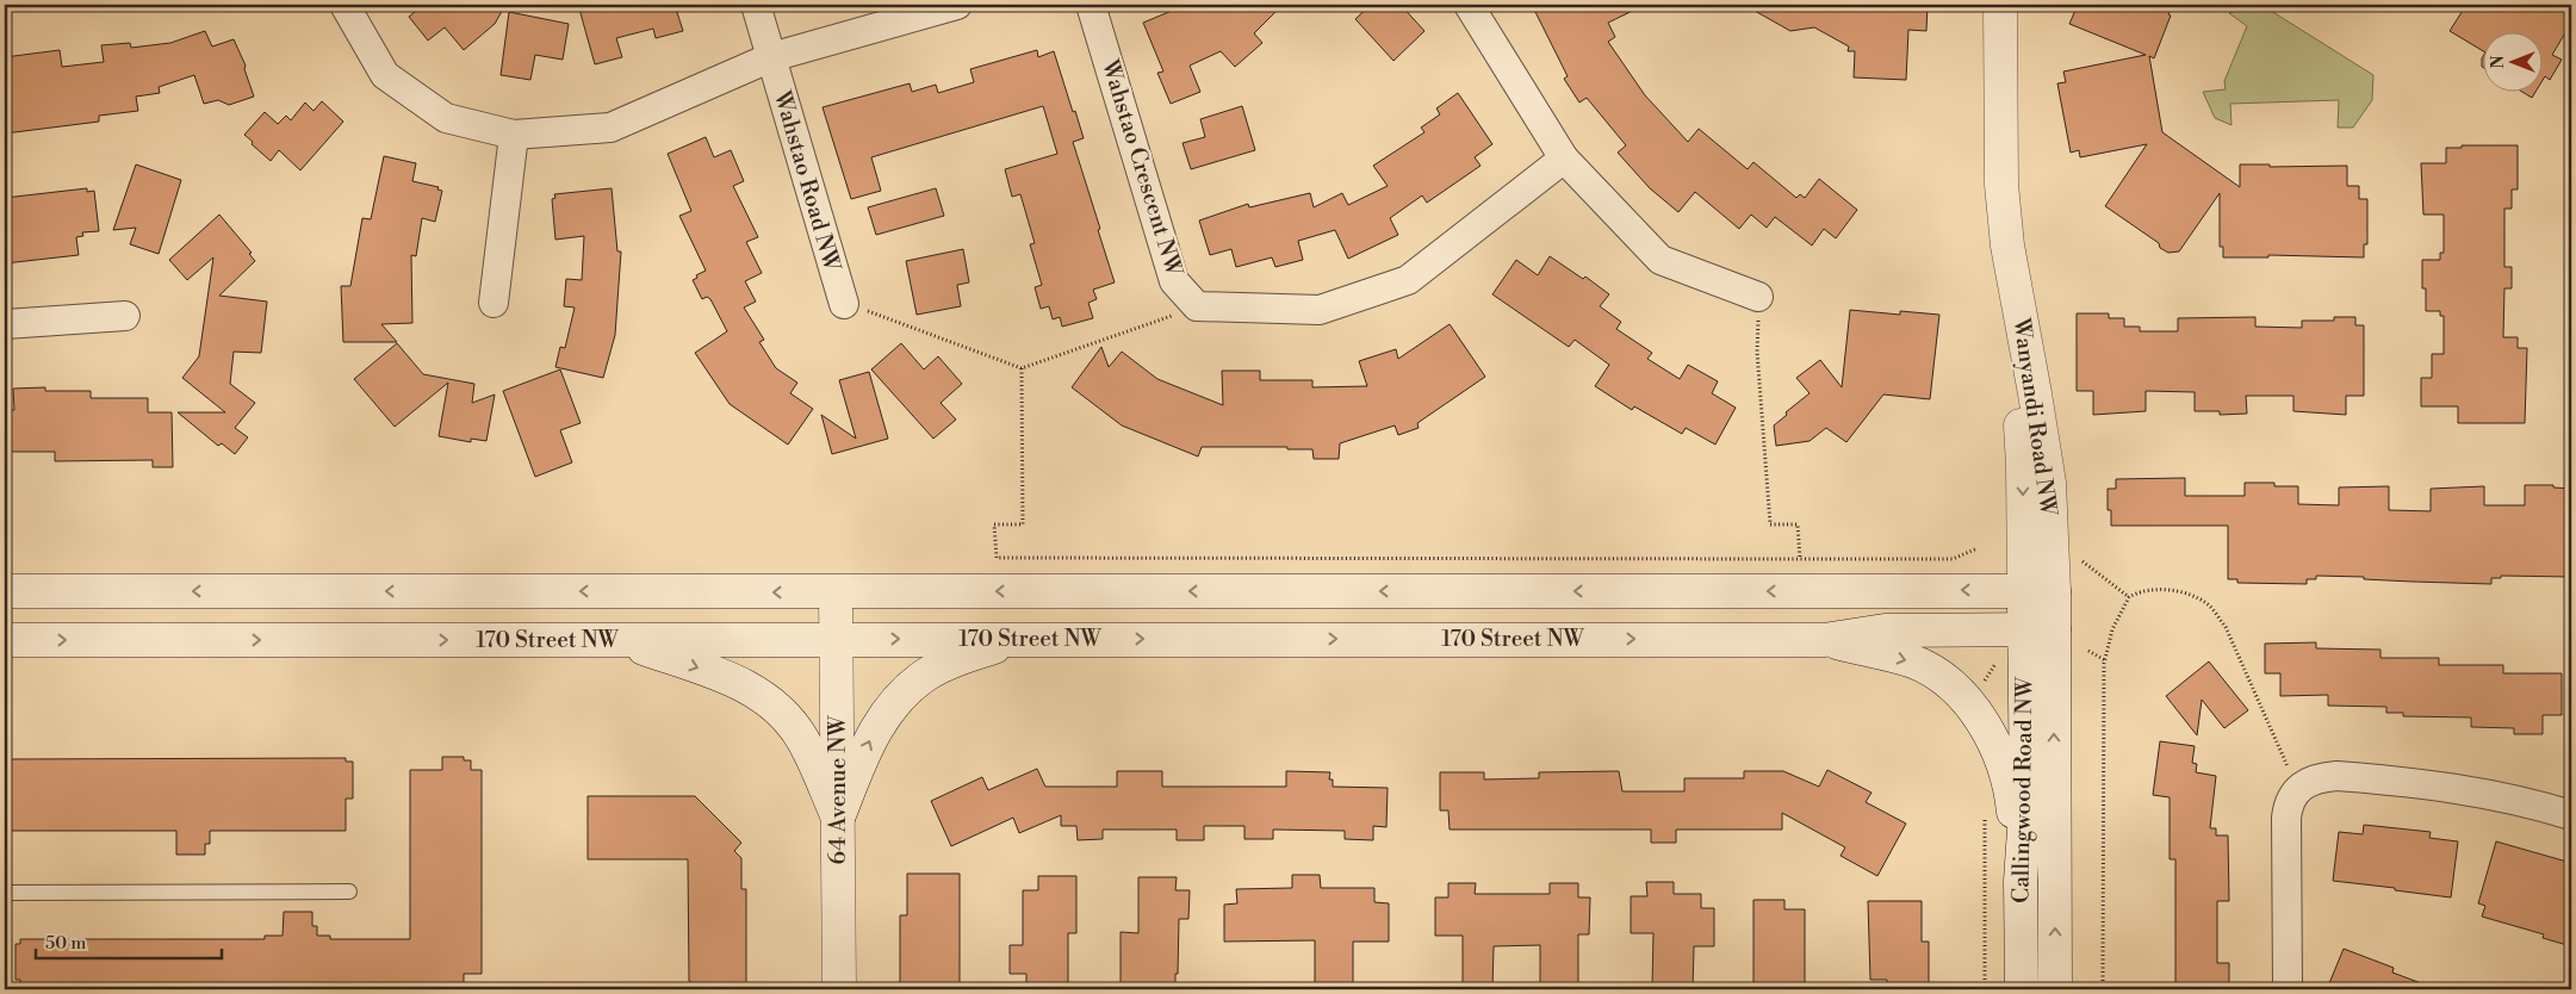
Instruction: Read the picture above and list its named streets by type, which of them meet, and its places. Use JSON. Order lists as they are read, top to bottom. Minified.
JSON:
{"streets":{"main road":["Wanyandi Road NW","170 Street NW","64 Avenue NW","Callingwood Road NW"],"street":["Wahstao Crescent NW","Wahstao Road NW"]},"crossings":[["Wanyandi Road NW","Callingwood Road NW"],["170 Street NW","64 Avenue NW"],["170 Street NW","Callingwood Road NW"]],"scale_bar":"50 m","north":"left"}
